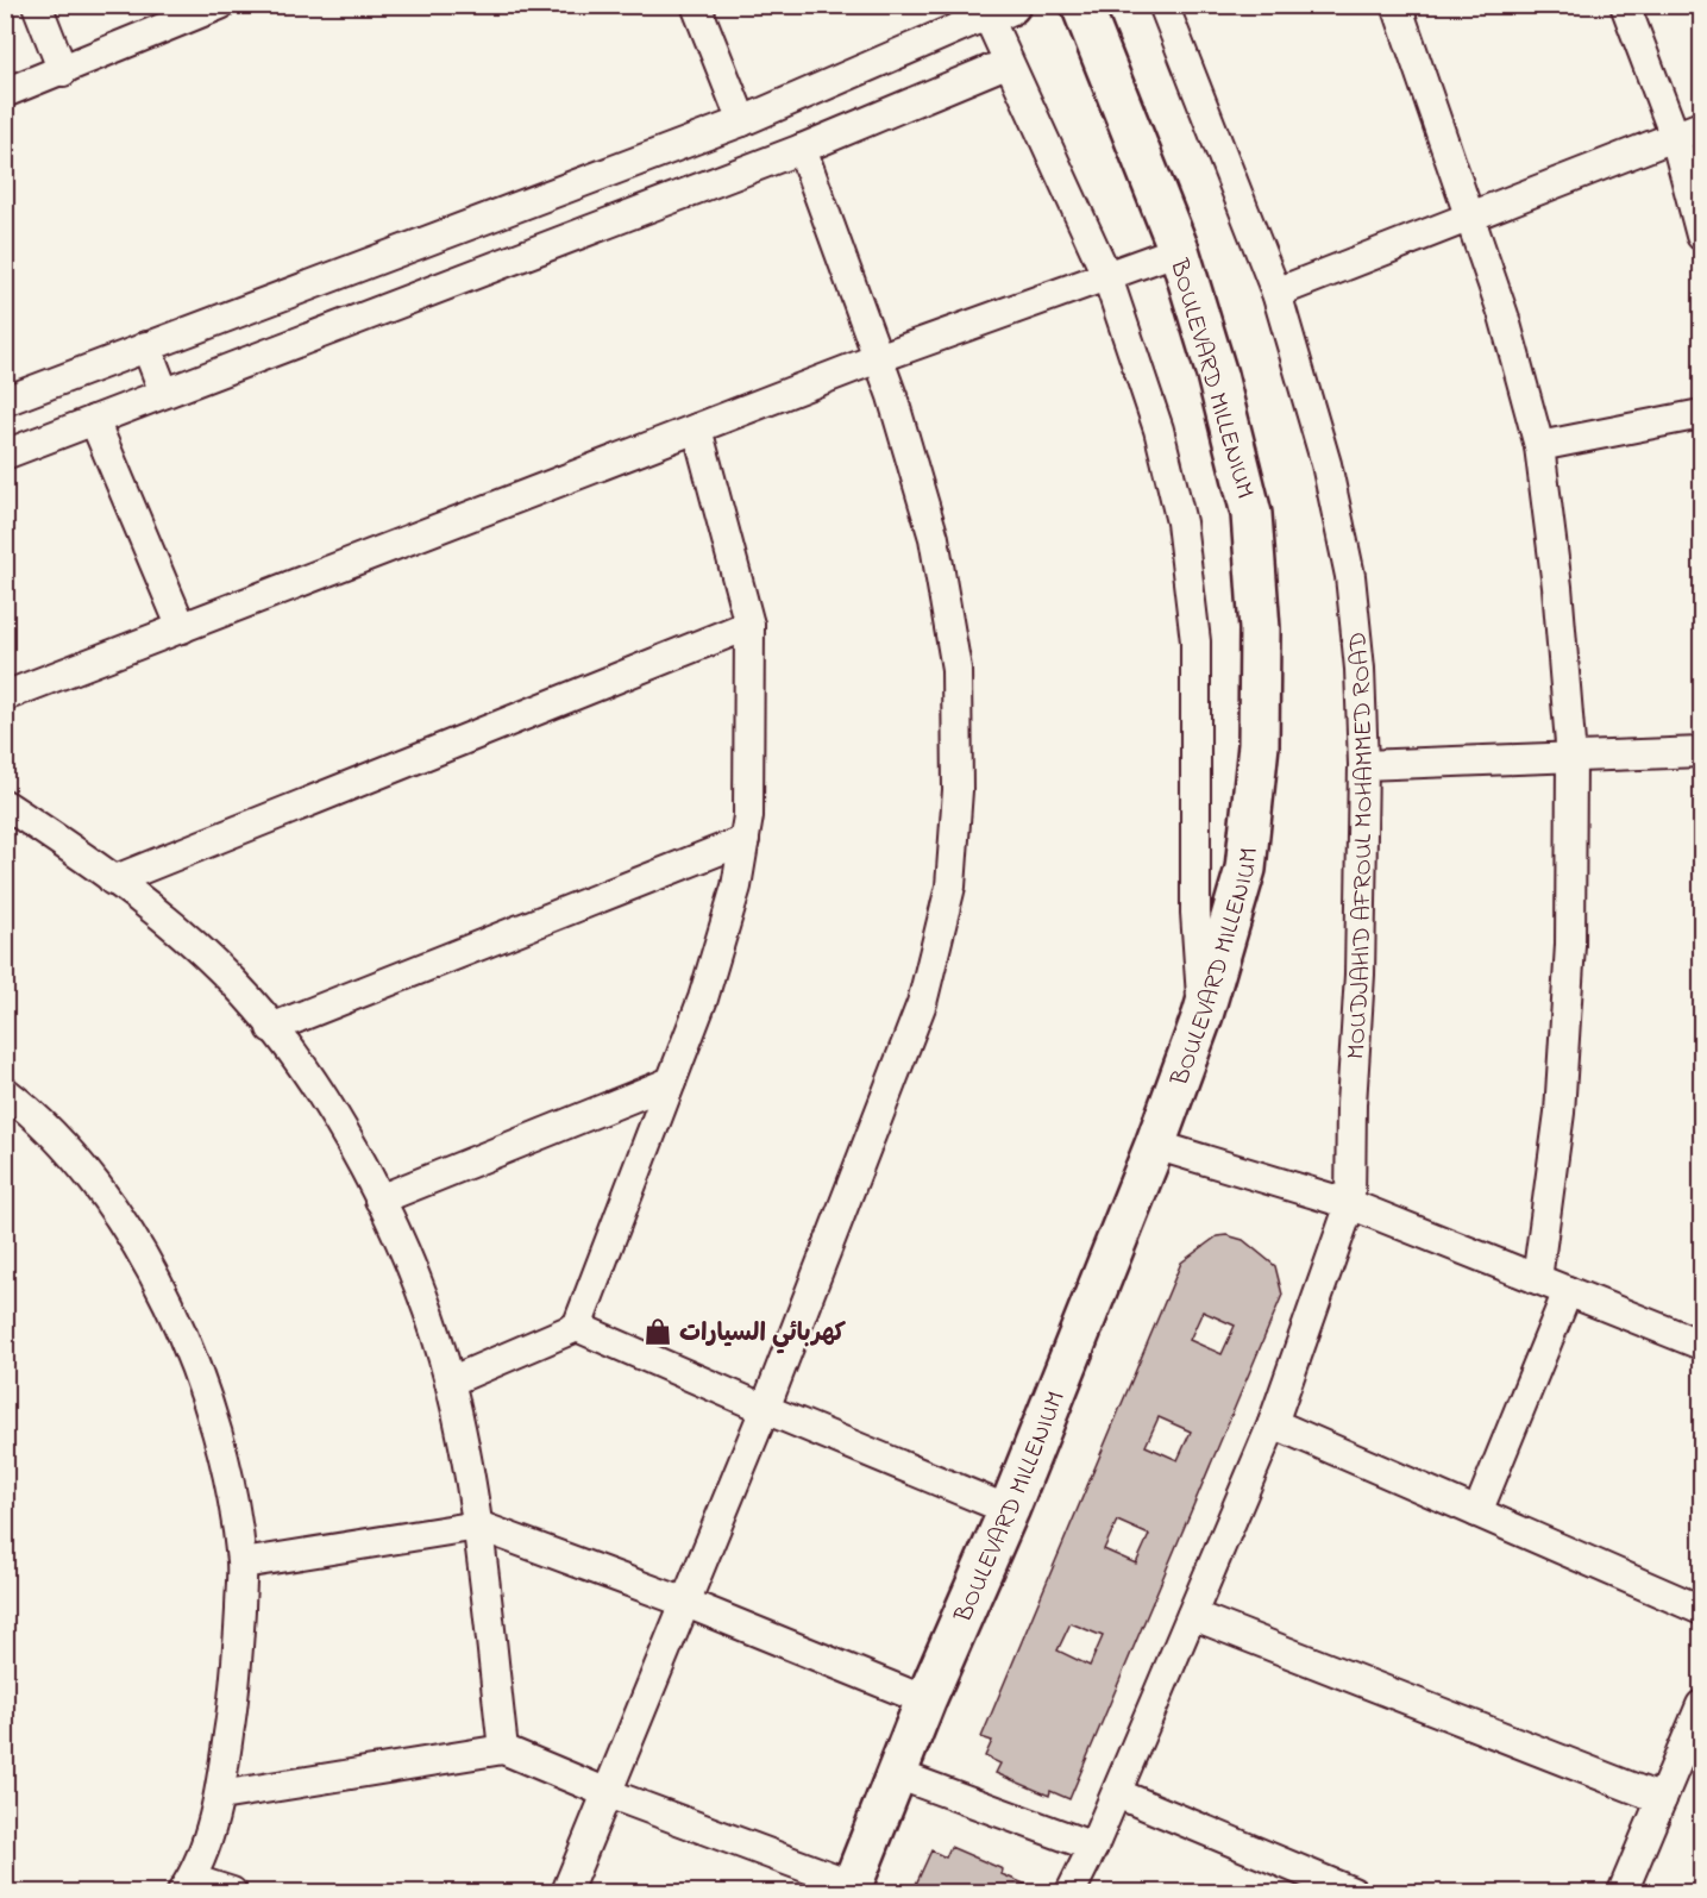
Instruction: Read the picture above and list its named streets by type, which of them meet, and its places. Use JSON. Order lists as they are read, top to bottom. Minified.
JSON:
{"streets":{"main road":["BOULEVARD MILLENIUM"],"street":["MOUDJAHID AFROUL MOHAMMED ROAD"]},"places":{"shop":["كهربائي السيارات"]}}
